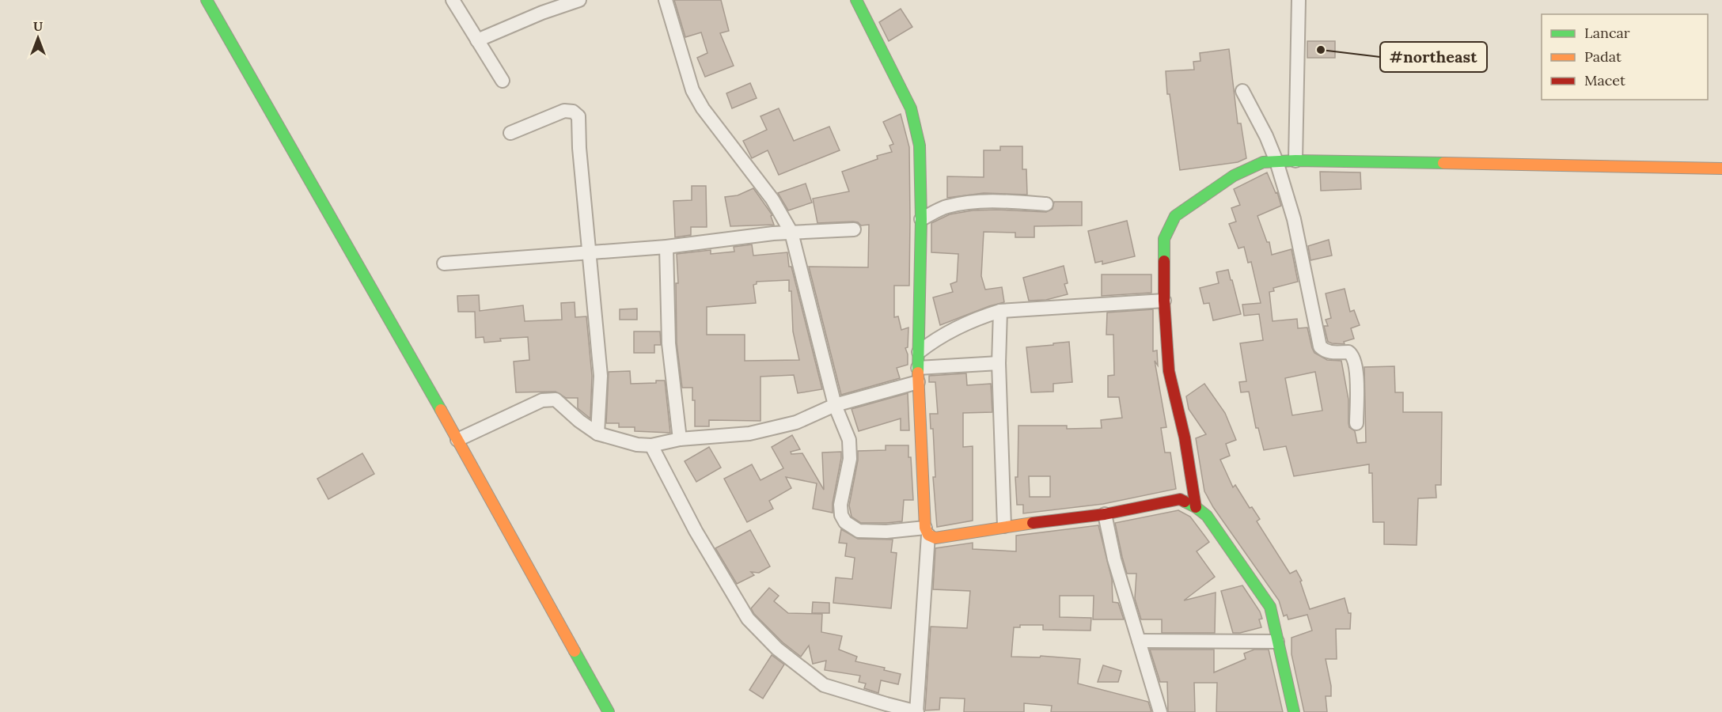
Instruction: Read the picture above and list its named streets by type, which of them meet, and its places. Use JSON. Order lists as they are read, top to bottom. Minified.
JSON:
{"places":["#northeast"],"legend":["Lancar","Padat","Macet"],"north":"top"}
